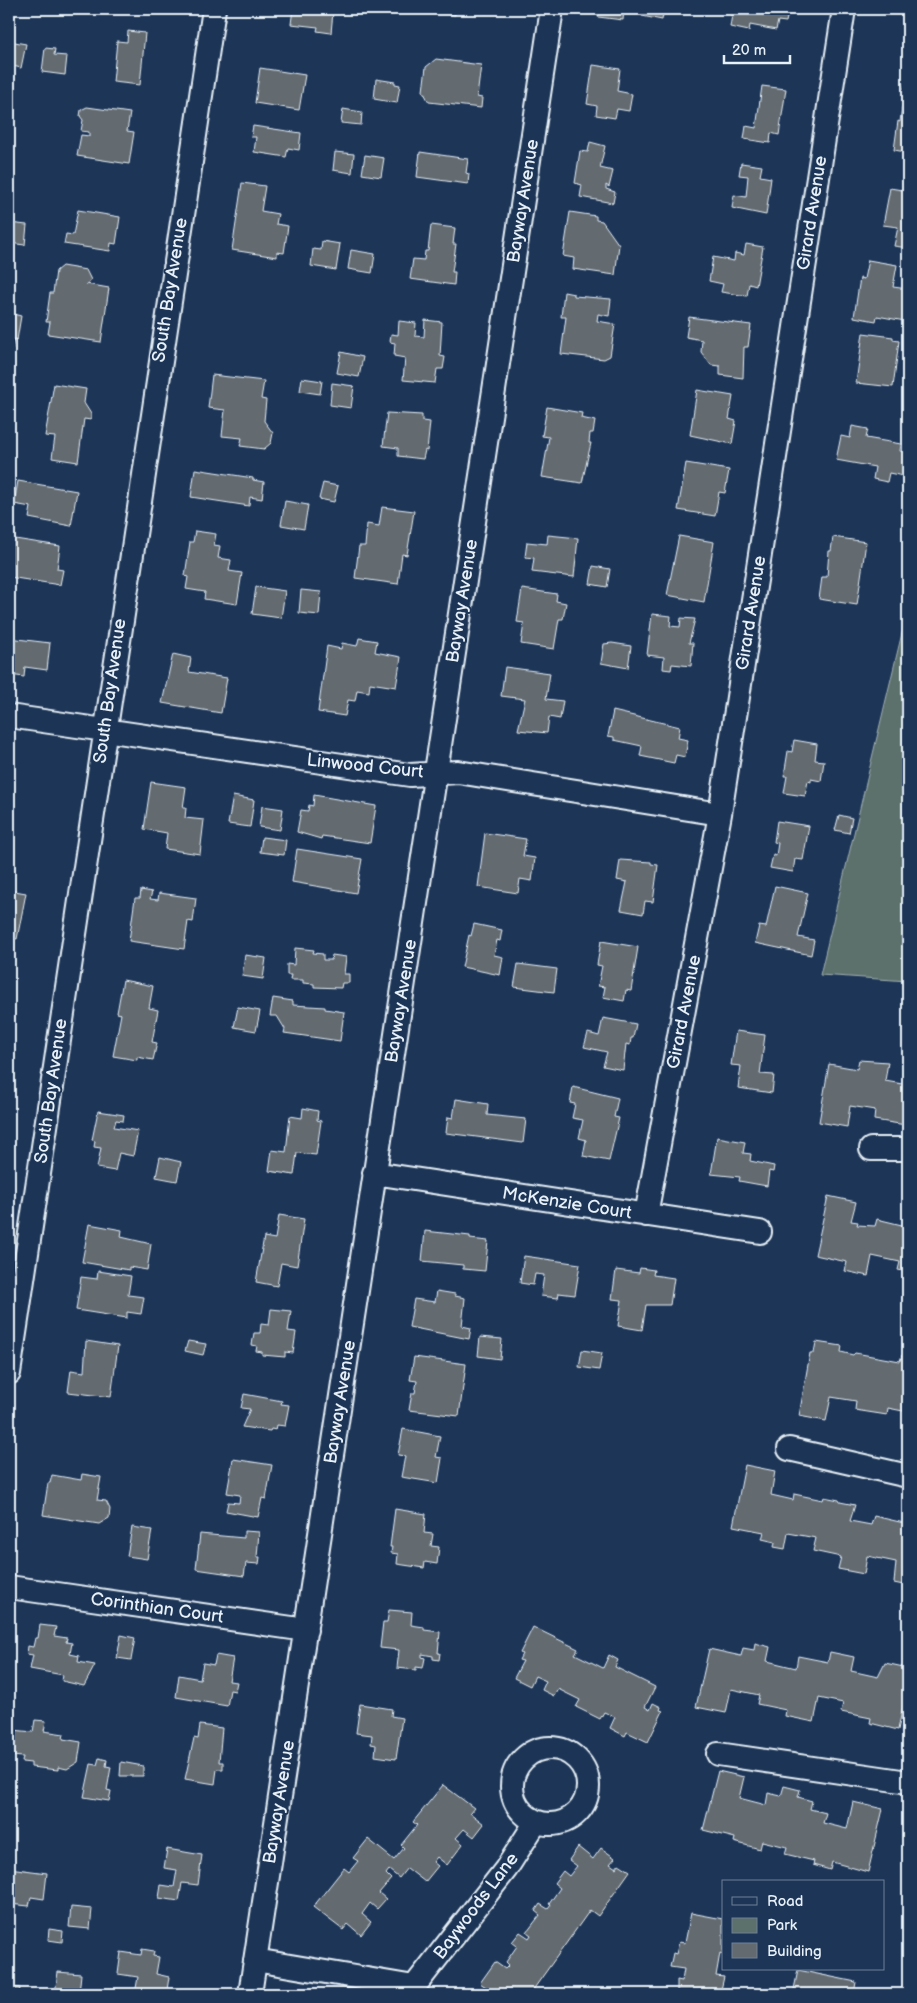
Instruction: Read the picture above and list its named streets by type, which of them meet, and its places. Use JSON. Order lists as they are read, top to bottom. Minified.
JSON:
{"streets":{"street":["Bayway Avenue","Girard Avenue","South Bay Avenue","Linwood Court","McKenzie Court","Corinthian Court","Baywoods Lane"]},"crossings":[["Bayway Avenue","Linwood Court"],["Bayway Avenue","McKenzie Court"],["Bayway Avenue","Corinthian Court"],["Bayway Avenue","Baywoods Lane"],["Girard Avenue","Linwood Court"],["Girard Avenue","McKenzie Court"],["South Bay Avenue","Linwood Court"]],"legend":["Road","Park","Building"],"scale_bar":"20 m"}
